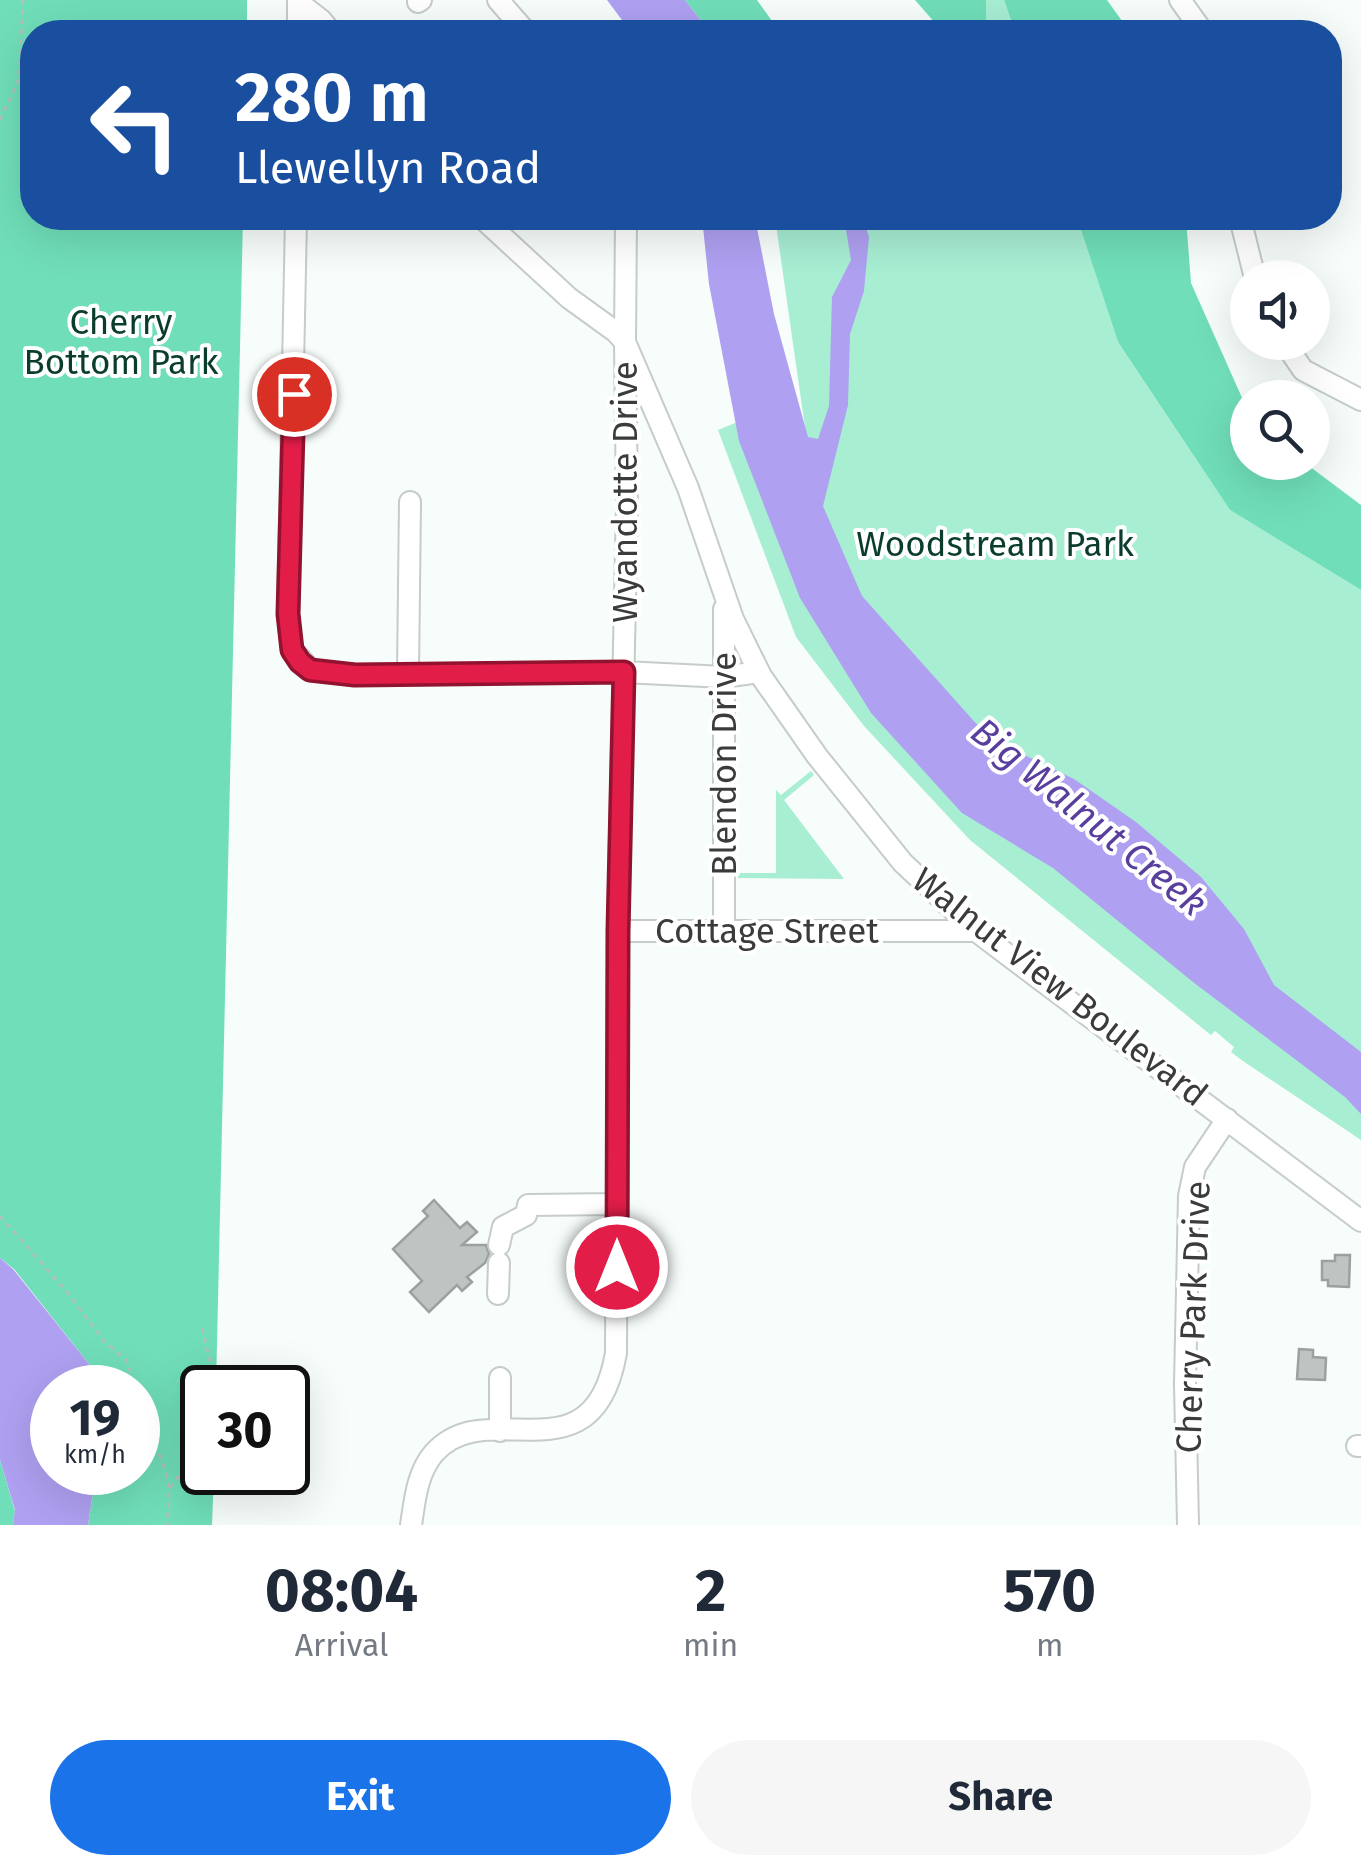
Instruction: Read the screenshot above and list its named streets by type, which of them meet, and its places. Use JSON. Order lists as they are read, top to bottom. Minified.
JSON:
{"streets":{"street":["Wyandotte Drive","Blendon Drive","Cottage Street","Walnut View Boulevard","Cherry Park Drive"]},"crossings":[["Wyandotte Drive","Cottage Street"],["Wyandotte Drive","Walnut View Boulevard"],["Blendon Drive","Cottage Street"],["Blendon Drive","Walnut View Boulevard"],["Cottage Street","Walnut View Boulevard"],["Walnut View Boulevard","Cherry Park Drive"]],"water":["Big Walnut Creek"],"parks":["Cherry Bottom Park","Woodstream Park"],"page":{"turn":["280 m","Llewellyn Road"],"speed":"19 km/h","limit":"30","eta":["08:04","Arrival","2","min","570","m"],"buttons":["Exit","Share"]}}
